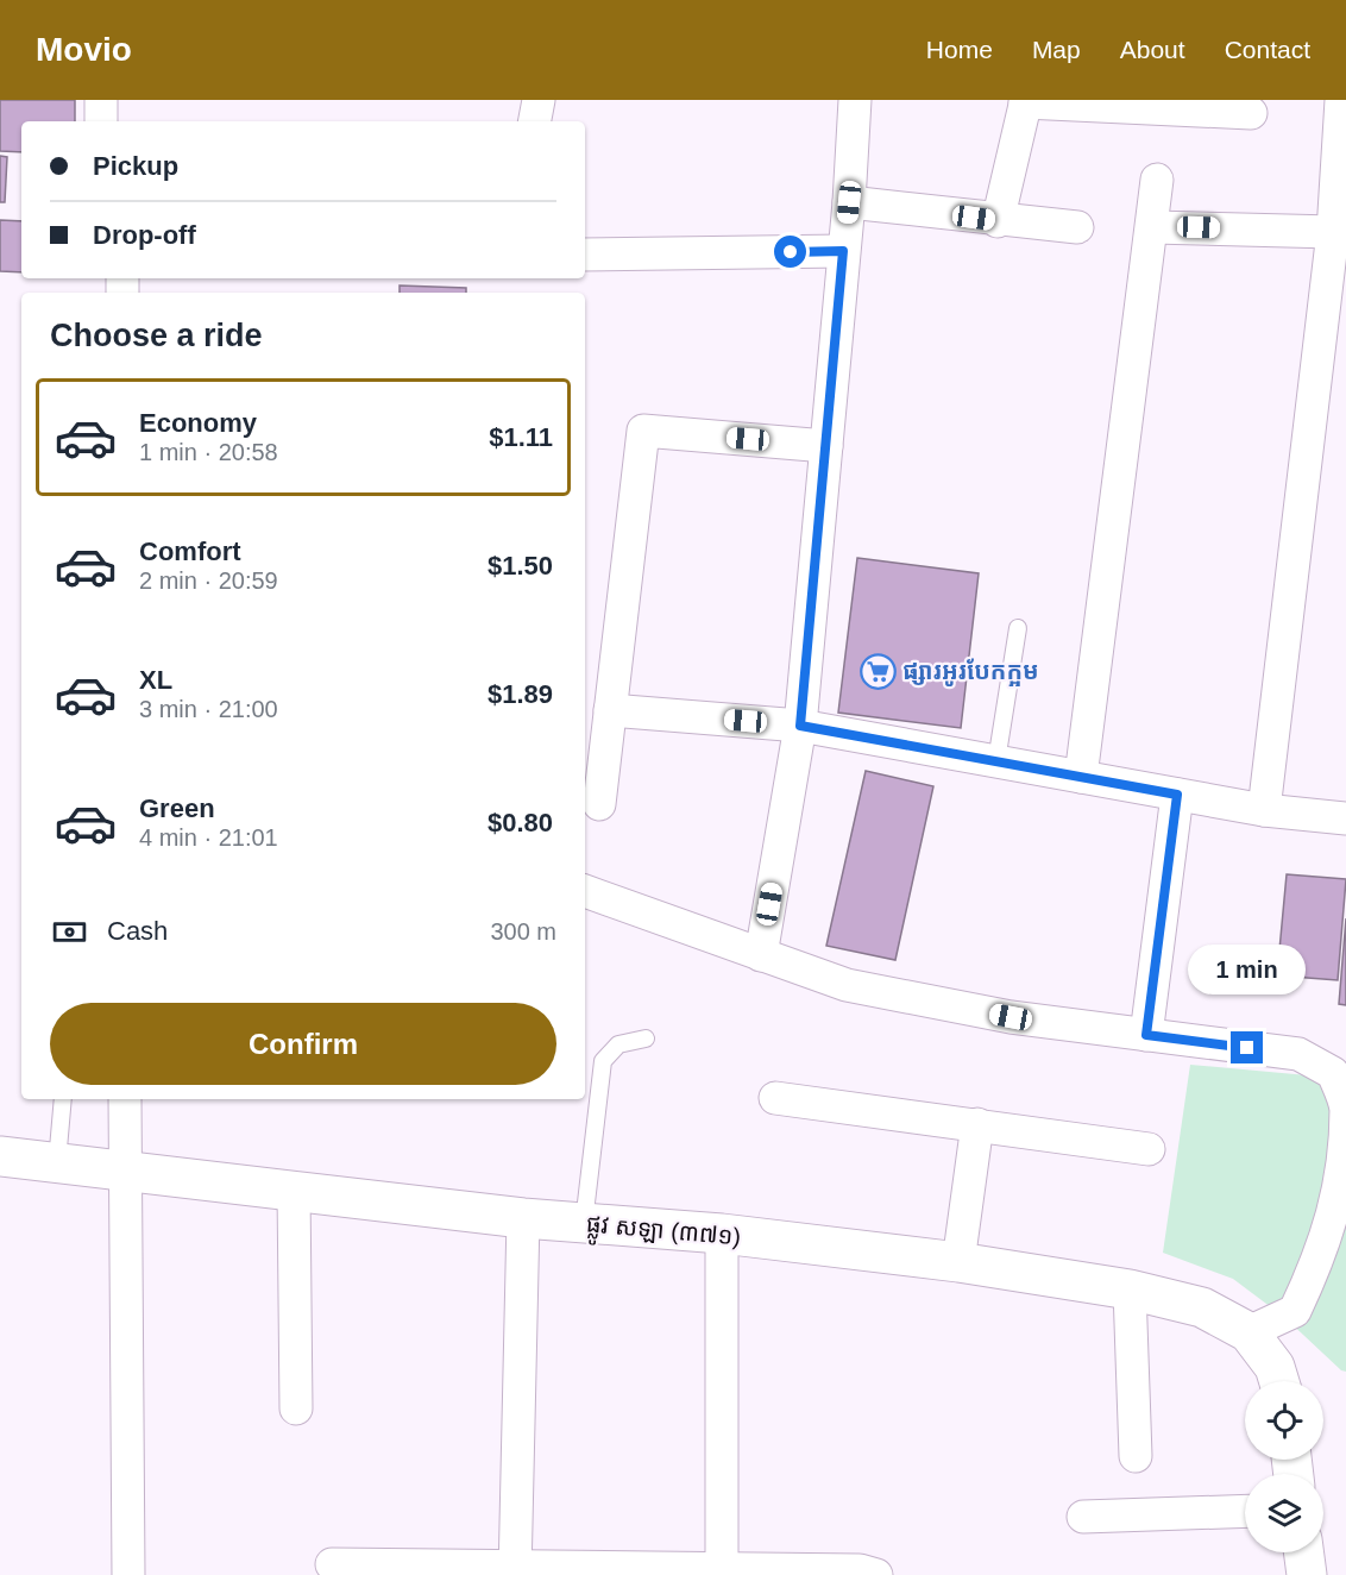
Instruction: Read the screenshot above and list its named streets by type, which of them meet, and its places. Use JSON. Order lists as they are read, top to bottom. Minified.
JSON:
{"streets":{"street":["ផ្លូវ សឡា (៣៧១)"]},"places":{"supermarket":["ផ្សារអូរបែកក្អម"]},"page":{"header":"Movio","nav":["Home","Map","About","Contact"],"banner":["Pickup","Drop-off"],"heading":"Choose a ride","list":[{"name":"Economy","note":"1 min · 20:58","value":"$1.11"},{"name":"Comfort","note":"2 min · 20:59","value":"$1.50"},{"name":"XL","note":"3 min · 21:00","value":"$1.89"},{"name":"Green","note":"4 min · 21:01","value":"$0.80"}],"pay":["Cash","300 m"],"bubble":"1 min","buttons":"Confirm"}}
